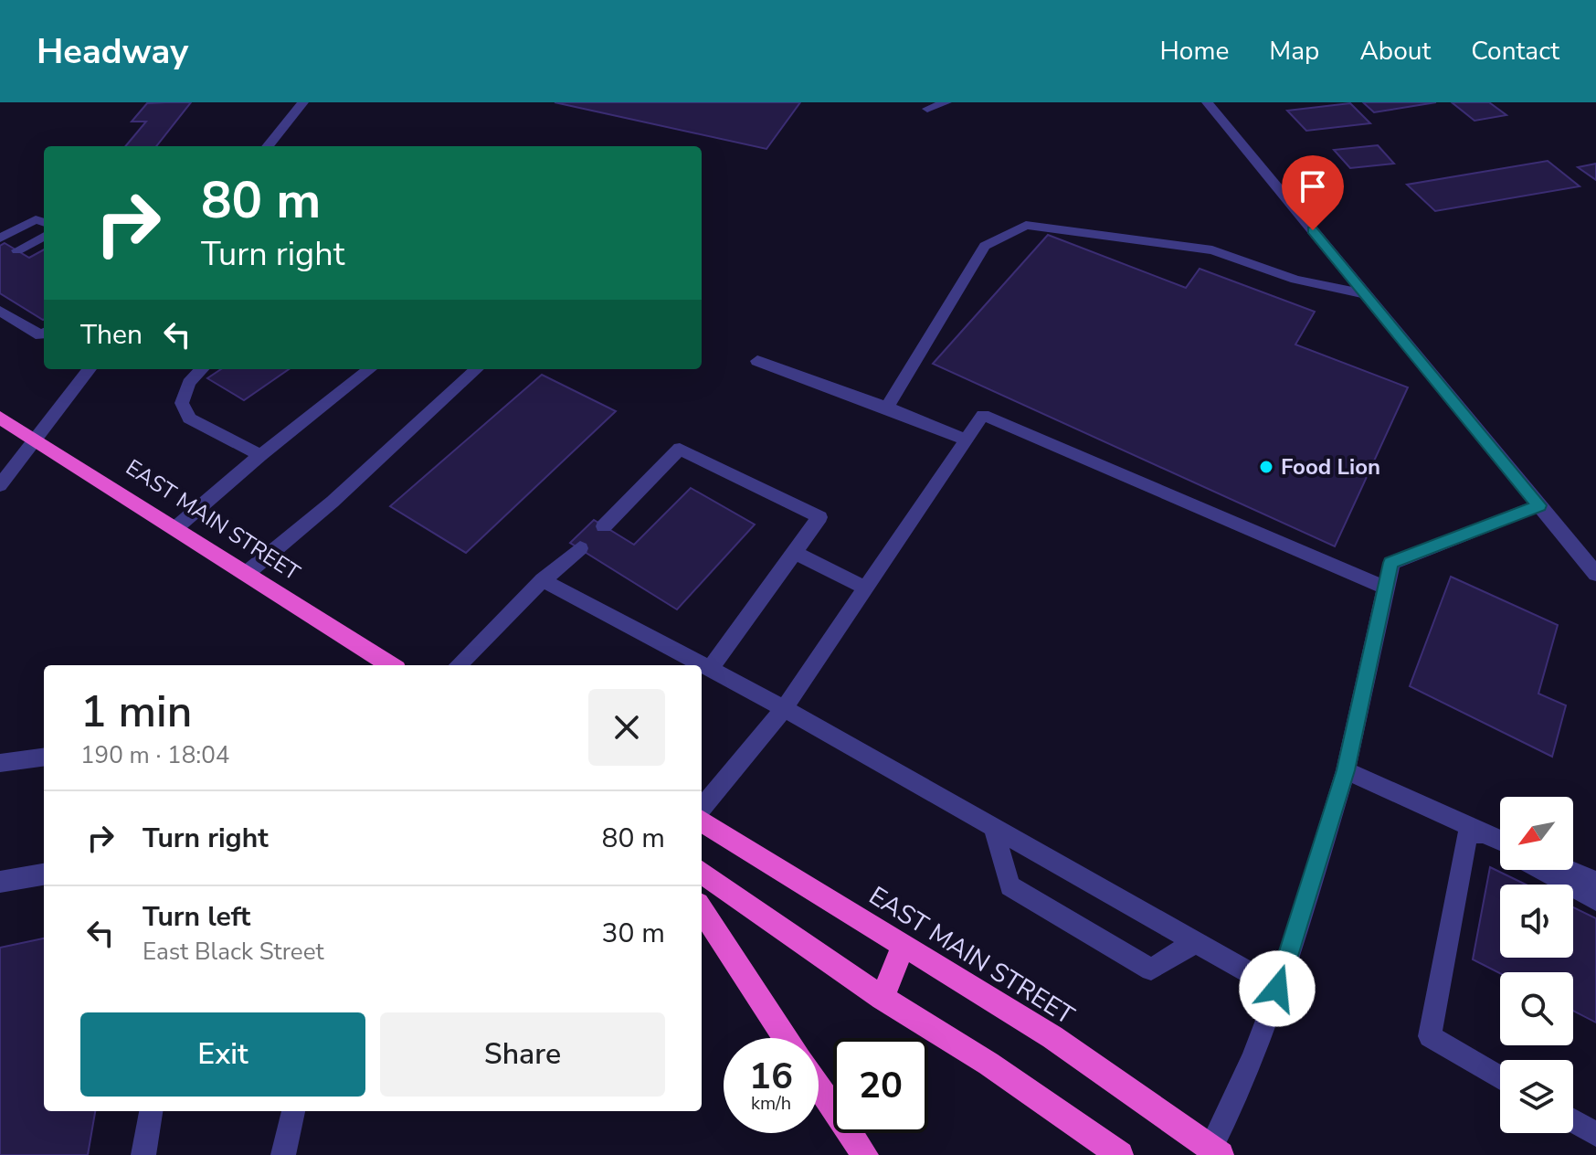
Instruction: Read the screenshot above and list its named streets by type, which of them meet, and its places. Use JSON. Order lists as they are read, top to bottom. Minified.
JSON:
{"streets":{"highway":["EAST MAIN STREET"]},"places":["Food Lion"],"north":"bottom left","page":{"header":"Headway","nav":["Home","Map","About","Contact"],"turn":["80 m","Turn right"],"then":"Then","heading":["1 min","190 m · 18:04"],"list":[{"name":"Turn right","value":"80 m"},{"name":"Turn left","note":"East Black Street","value":"30 m"}],"buttons":["Exit","Share"],"speed":"16 km/h","limit":"20"}}
